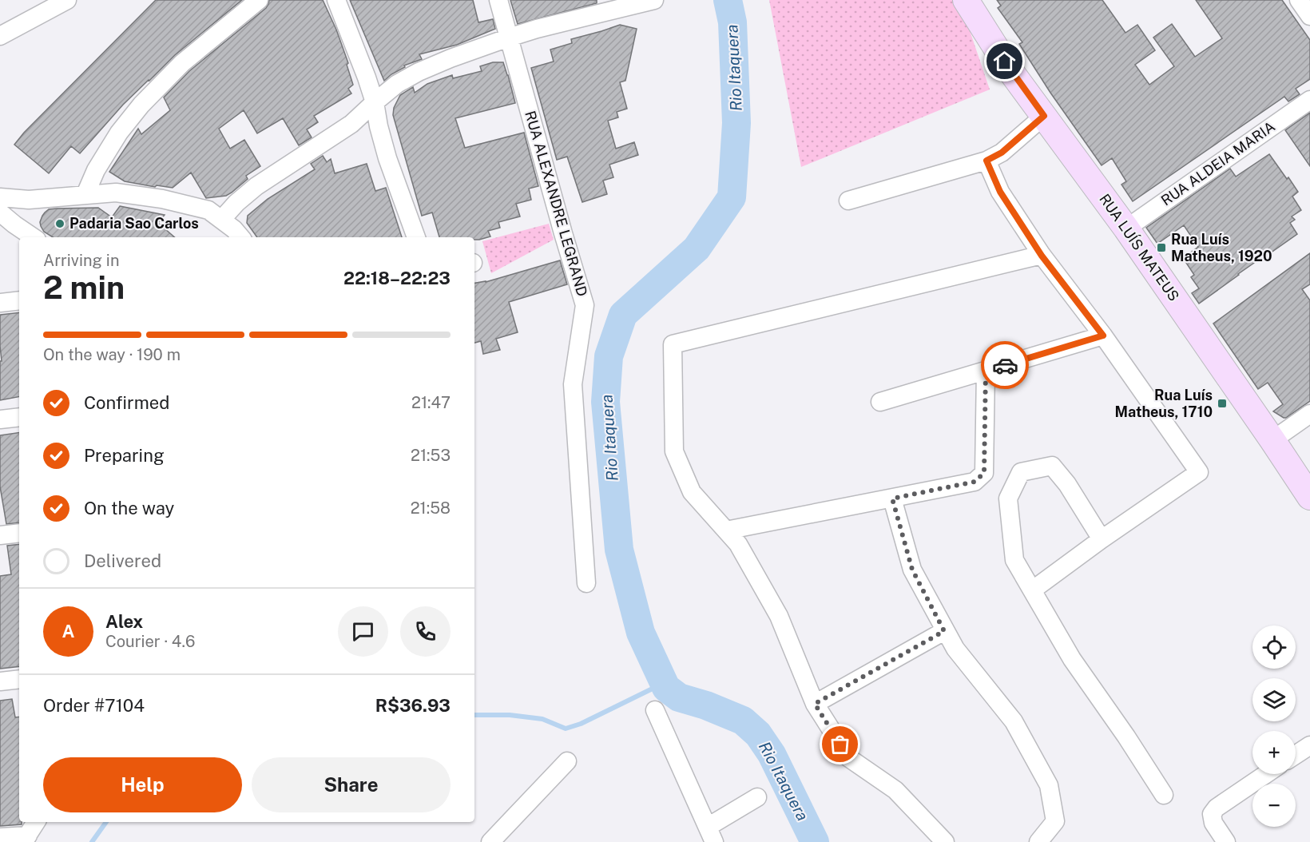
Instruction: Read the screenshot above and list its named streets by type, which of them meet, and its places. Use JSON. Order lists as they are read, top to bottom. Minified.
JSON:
{"streets":{"main road":["RUA LUÍS MATEUS"],"street":["RUA ALDEIA MARIA","RUA ALEXANDRE LEGRAND"]},"crossings":[["RUA ALDEIA MARIA","RUA LUÍS MATEUS"]],"water":["Rio Itaquera"],"places":{"other":["Padaria Sao Carlos"],"transit":["Rua Luís Matheus, 1920","Rua Luís Matheus, 1710"]},"page":{"heading":["2 min","Arriving in","22:18–22:23"],"panel":["Alex","Courier · 4.6","Order #7104","R$36.93"],"bar":"On the way · 190 m","list":[["Confirmed","21:47"],["Preparing","21:53"],["On the way","21:58"],"Delivered"],"round":"A","map_buttons":["+","−"],"buttons":["Help","Share"]}}
